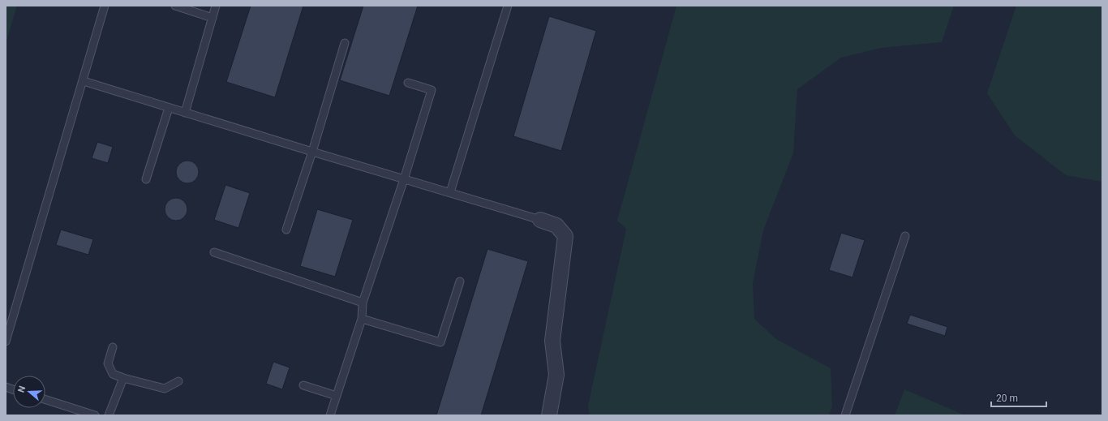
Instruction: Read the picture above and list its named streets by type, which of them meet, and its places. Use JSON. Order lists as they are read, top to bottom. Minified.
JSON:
{"scale_bar":"20 m","north":"left"}
